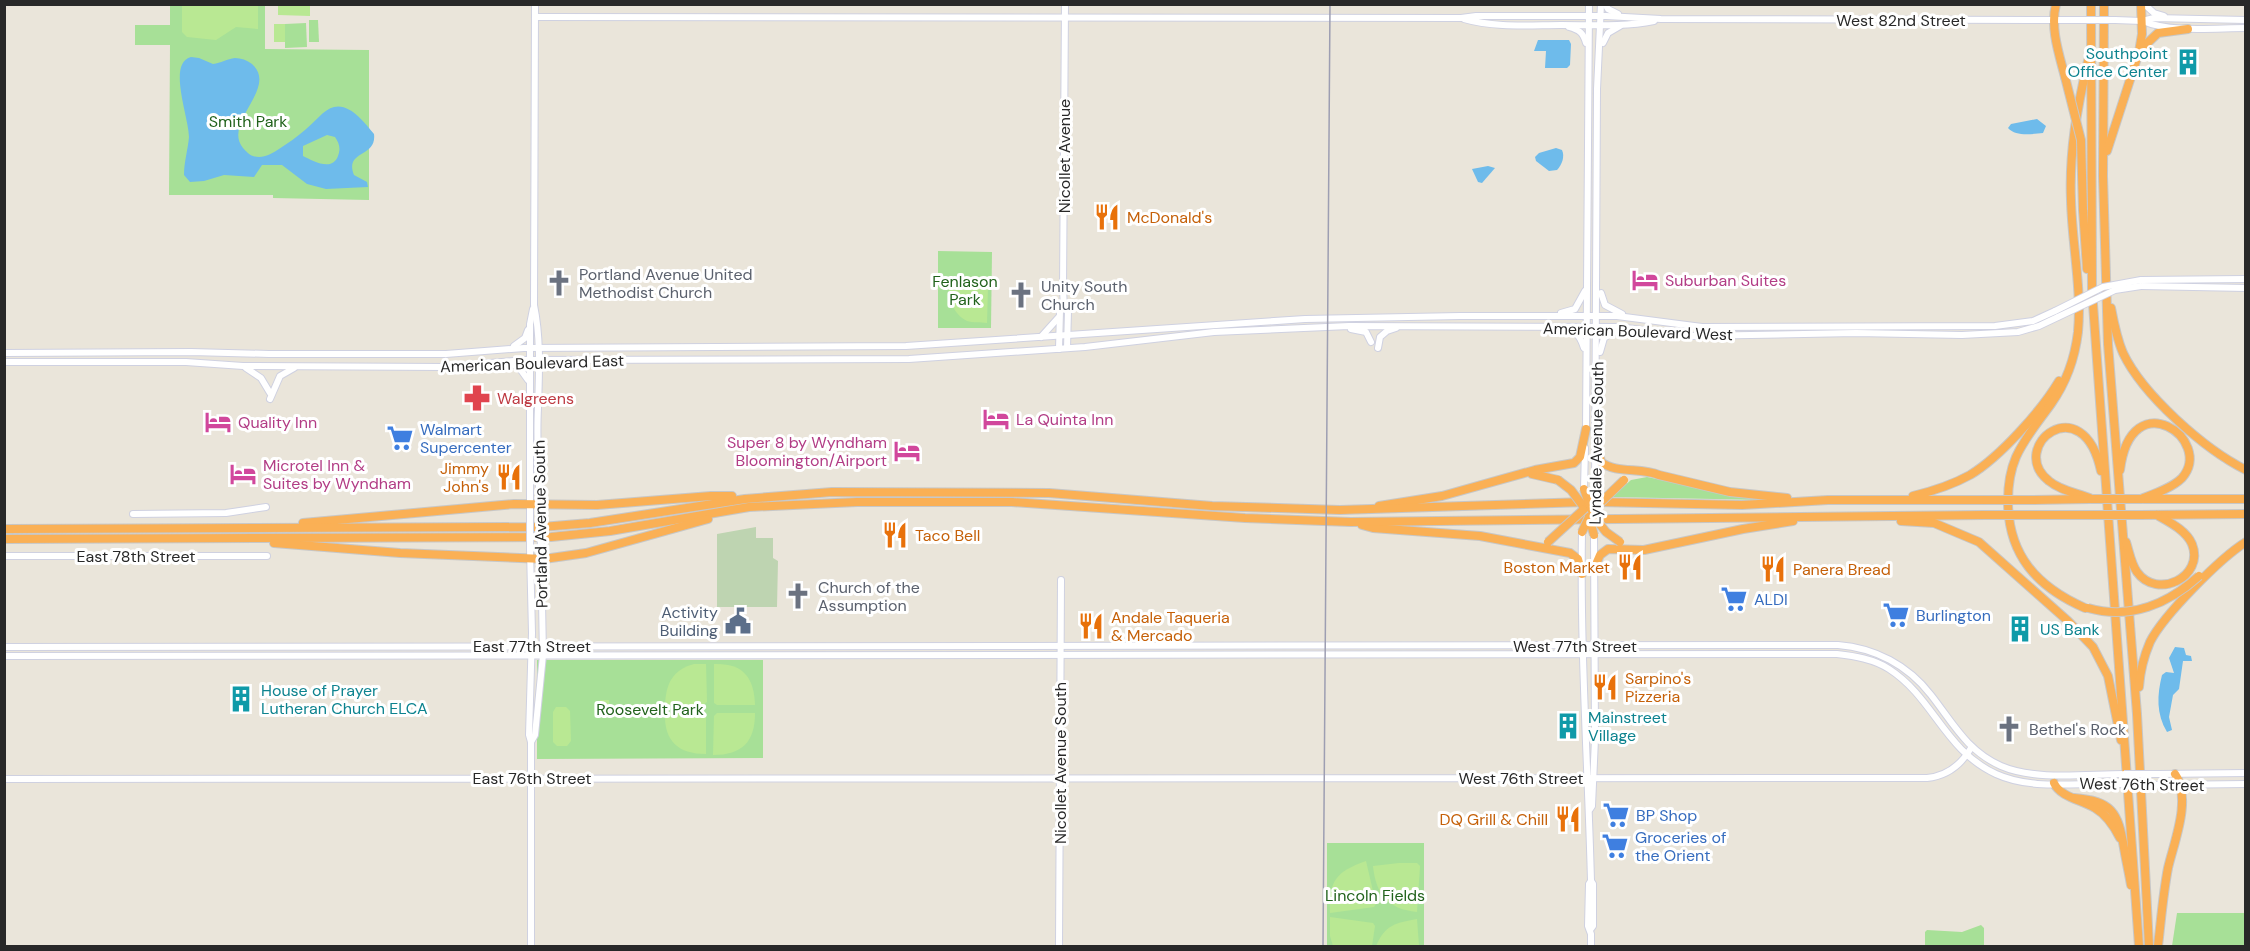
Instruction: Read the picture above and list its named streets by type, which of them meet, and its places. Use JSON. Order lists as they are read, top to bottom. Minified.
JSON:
{"streets":{"street":["West 82nd Street","Nicollet Avenue","American Boulevard West","American Boulevard East","Lyndale Avenue South","Portland Avenue South","East 78th Street","East 77th Street","West 77th Street","Nicollet Avenue South","East 76th Street","West 76th Street"]},"crossings":[["West 82nd Street","Nicollet Avenue"],["West 82nd Street","Lyndale Avenue South"],["West 82nd Street","Portland Avenue South"],["Nicollet Avenue","American Boulevard West"],["Nicollet Avenue","American Boulevard East"],["American Boulevard West","American Boulevard East"],["American Boulevard West","Lyndale Avenue South"],["American Boulevard East","Portland Avenue South"],["Lyndale Avenue South","West 77th Street"],["Lyndale Avenue South","West 76th Street"],["Portland Avenue South","East 77th Street"],["Portland Avenue South","East 76th Street"],["East 77th Street","West 77th Street"],["East 77th Street","Nicollet Avenue South"],["West 77th Street","Nicollet Avenue South"],["West 77th Street","West 76th Street"],["Nicollet Avenue South","East 76th Street"],["Nicollet Avenue South","West 76th Street"],["East 76th Street","West 76th Street"]],"parks":["Smith Park","Fenlason Park","Roosevelt Park","Lincoln Fields"],"places":{"building":["Southpoint Office Center","US Bank","House of Prayer Lutheran Church ELCA","Mainstreet Village"],"restaurant":["McDonald's","Jimmy John's","Taco Bell","Boston Market","Panera Bread","Andale Taqueria & Mercado","Sarpino's Pizzeria","DQ Grill & Chill"],"hotel":["Suburban Suites","La Quinta Inn","Quality Inn","Super 8 by Wyndham Bloomington/Airport","Microtel Inn & Suites by Wyndham"],"church":["Portland Avenue United Methodist Church","Unity South Church","Church of the Assumption","Bethel's Rock"],"pharmacy":["Walgreens"],"supermarket":["Walmart Supercenter","ALDI","Burlington","BP Shop","Groceries of the Orient"],"public building":["Activity Building"]}}
